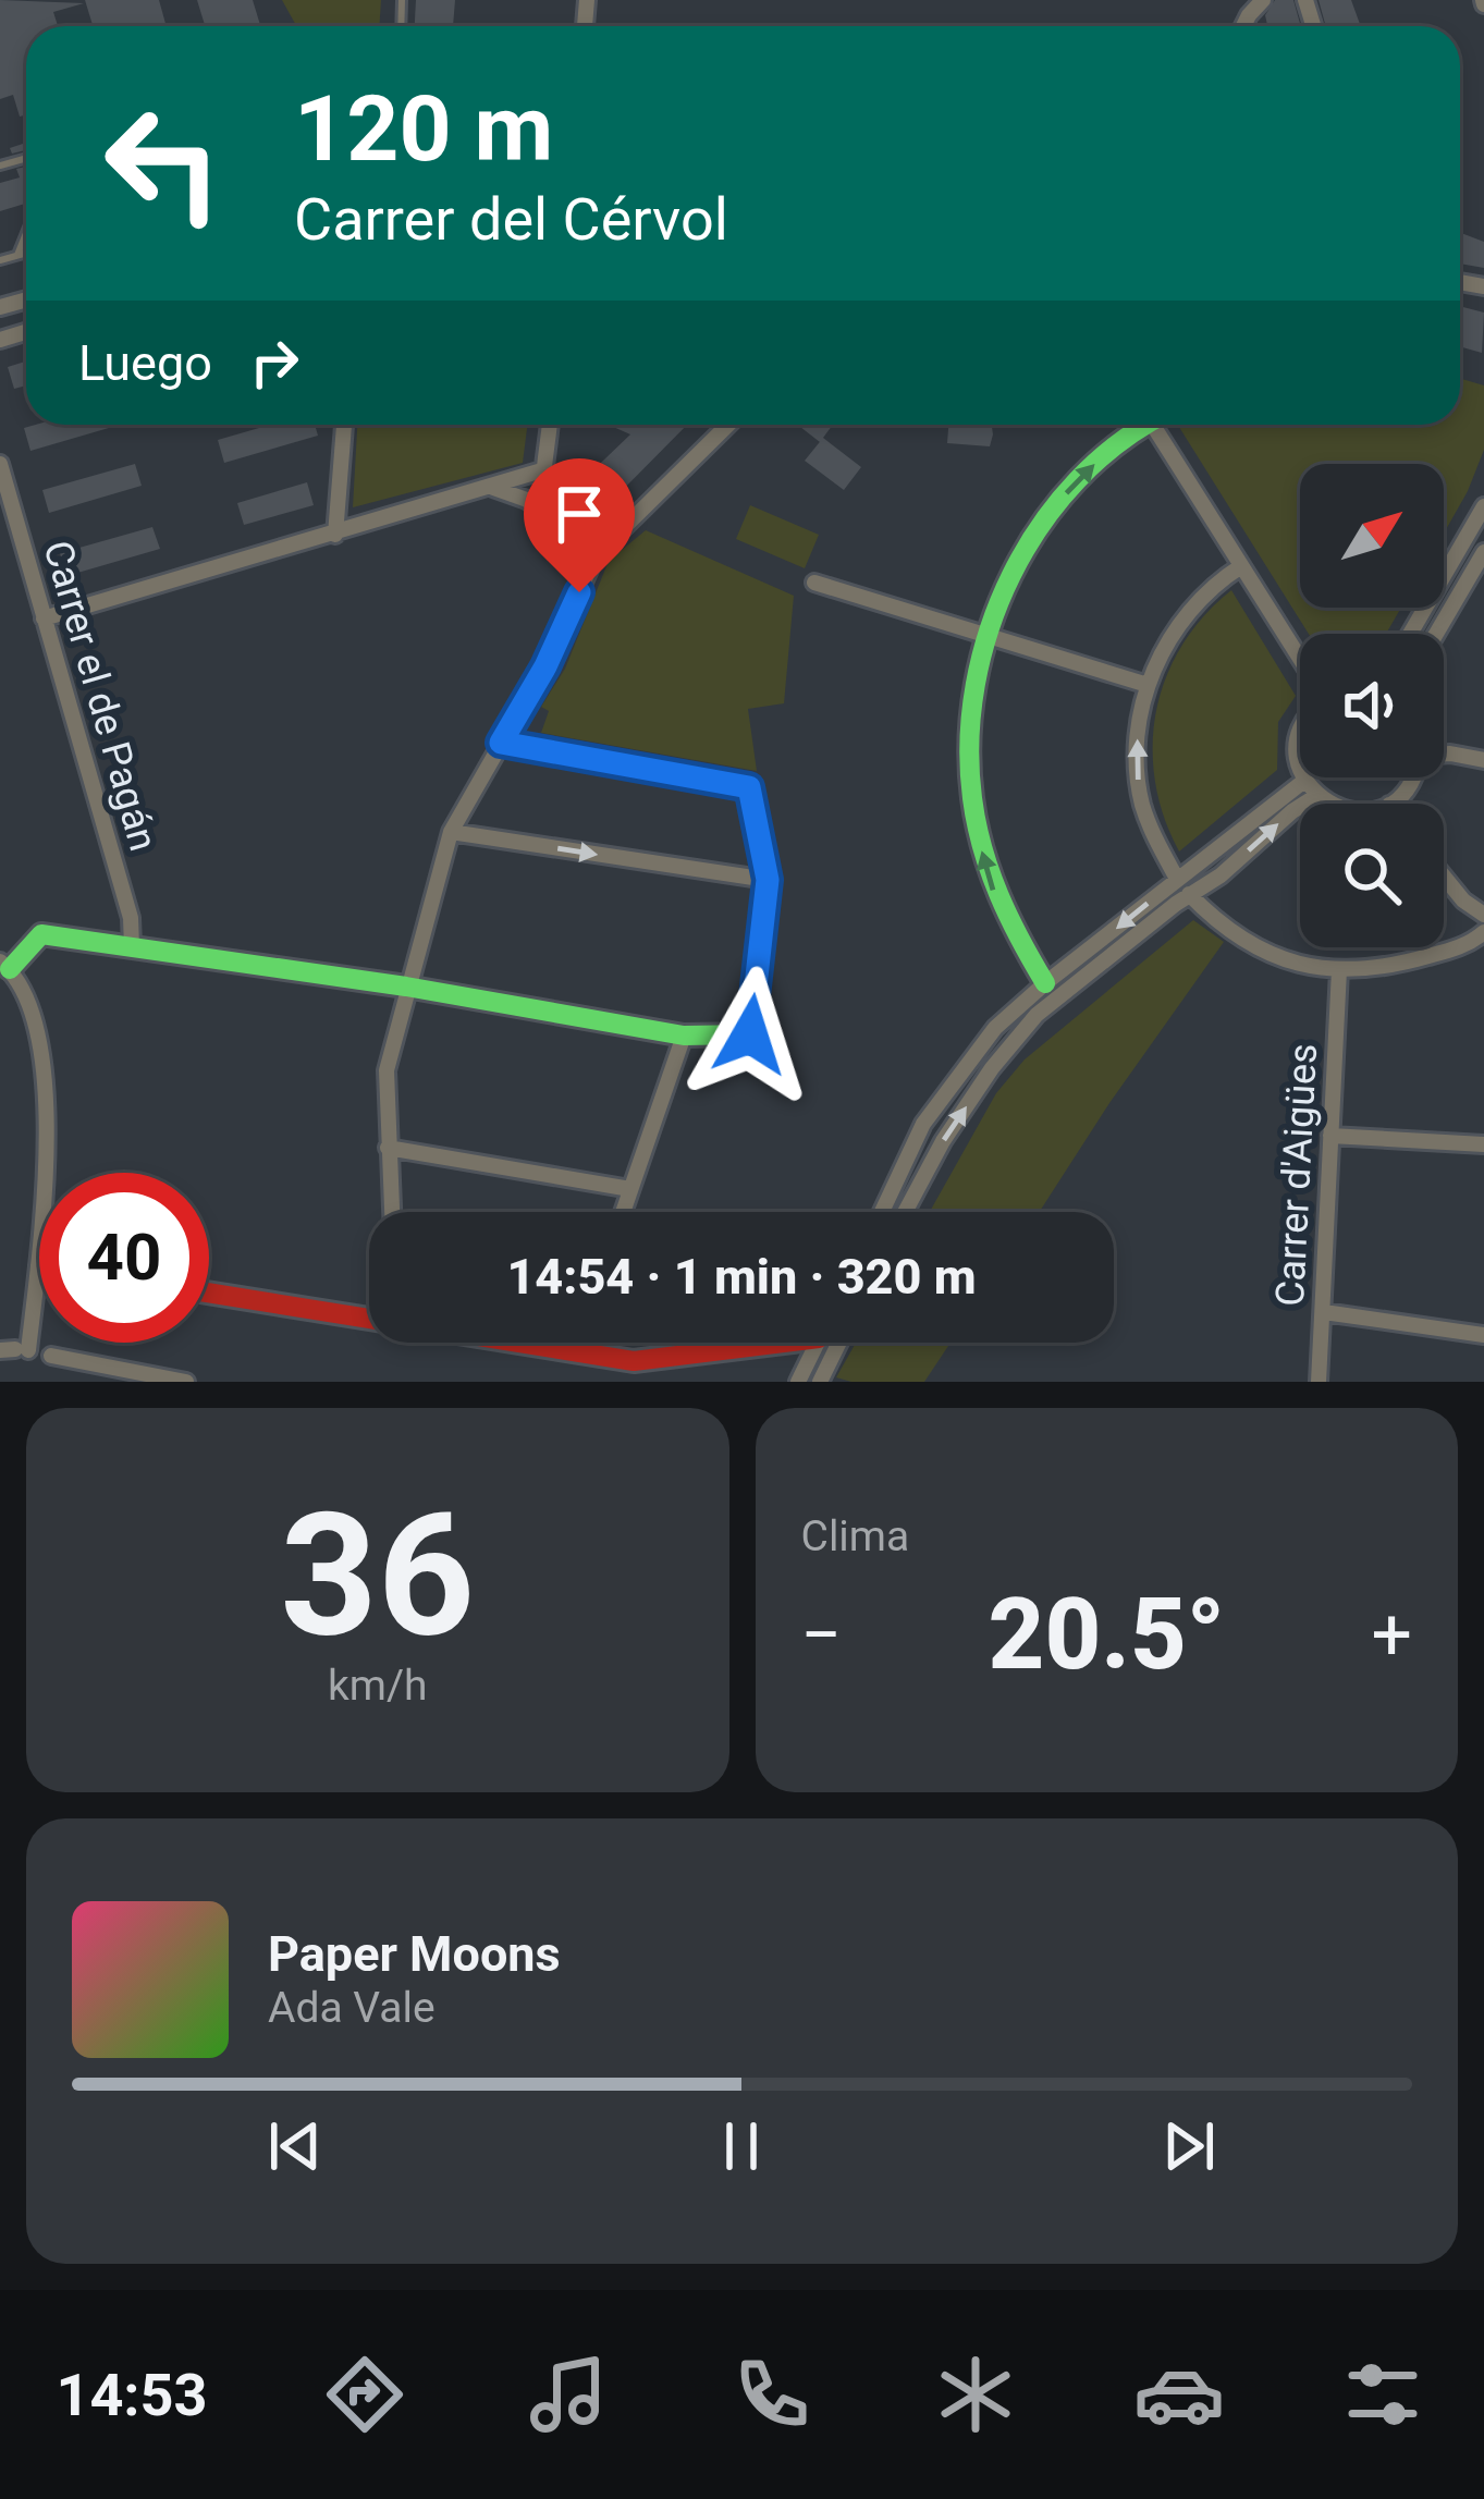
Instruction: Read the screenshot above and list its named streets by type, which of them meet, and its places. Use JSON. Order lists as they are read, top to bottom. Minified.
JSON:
{"streets":{"street":["Carrer el de Pagán","Carrer d'Aigües"]},"north":"top right","page":{"turn":["120 m","Carrer del Cérvol"],"then":"Luego","limit":"40","trip":"14:54 · 1 min · 320 m","tile":[["36","km/h"],"Clima"],"heat":["−","20.5°","+"],"song":["Paper Moons","Ada Vale"],"tabs":"14:53"}}
